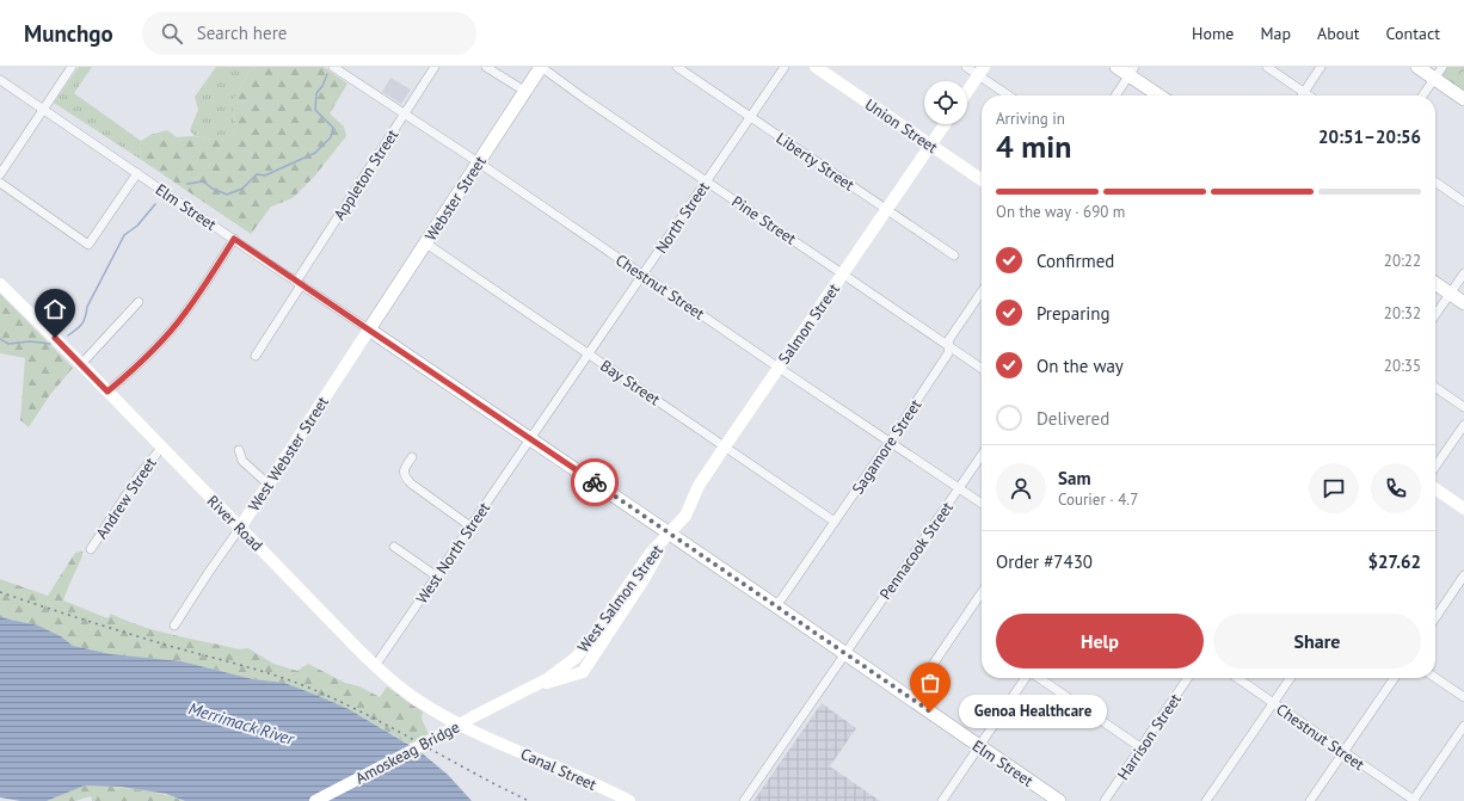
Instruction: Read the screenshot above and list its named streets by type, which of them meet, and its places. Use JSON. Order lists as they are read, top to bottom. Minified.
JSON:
{"streets":{"main road":["Webster Street","Elm Street"],"street":["Union Street","Liberty Street","Appleton Street","North Street","Pine Street","Chestnut Street","Salmon Street","Bay Street","Sagamore Street","West Webster Street","Andrew Street","River Road","Pennacook Street","West North Street","West Salmon Street","Harrison Street","Amoskeag Bridge","Canal Street"]},"crossings":[["Union Street","Salmon Street"],["Liberty Street","North Street"],["Liberty Street","Salmon Street"],["Appleton Street","Elm Street"],["Appleton Street","Chestnut Street"],["Webster Street","Elm Street"],["Webster Street","Pine Street"],["Webster Street","Chestnut Street"],["Webster Street","Bay Street"],["Webster Street","West Webster Street"],["Elm Street","North Street"],["Elm Street","Salmon Street"],["Elm Street","Sagamore Street"],["Elm Street","West Webster Street"],["Elm Street","Pennacook Street"],["Elm Street","West North Street"],["Elm Street","West Salmon Street"],["North Street","Pine Street"],["North Street","Chestnut Street"],["North Street","Bay Street"],["North Street","West North Street"],["Pine Street","Salmon Street"],["Pine Street","Sagamore Street"],["Chestnut Street","Salmon Street"],["Chestnut Street","Sagamore Street"],["Chestnut Street","Pennacook Street"],["Salmon Street","Bay Street"],["Salmon Street","West Salmon Street"],["Bay Street","Sagamore Street"],["West Webster Street","River Road"],["Andrew Street","River Road"],["River Road","West North Street"],["River Road","Canal Street"],["West Salmon Street","Amoskeag Bridge"]],"water":["Merrimack River"],"places":["Genoa Healthcare"],"page":{"header":"Munchgo","search":"Search here","nav":["Home","Map","About","Contact"],"heading":["4 min","Arriving in","20:51–20:56"],"panel":["Sam","Courier · 4.7","Order #7430","$27.62"],"bar":"On the way · 690 m","list":[["Confirmed","20:22"],["Preparing","20:32"],["On the way","20:35"],"Delivered"],"buttons":["Help","Share"],"bubble":"Genoa Healthcare"}}
